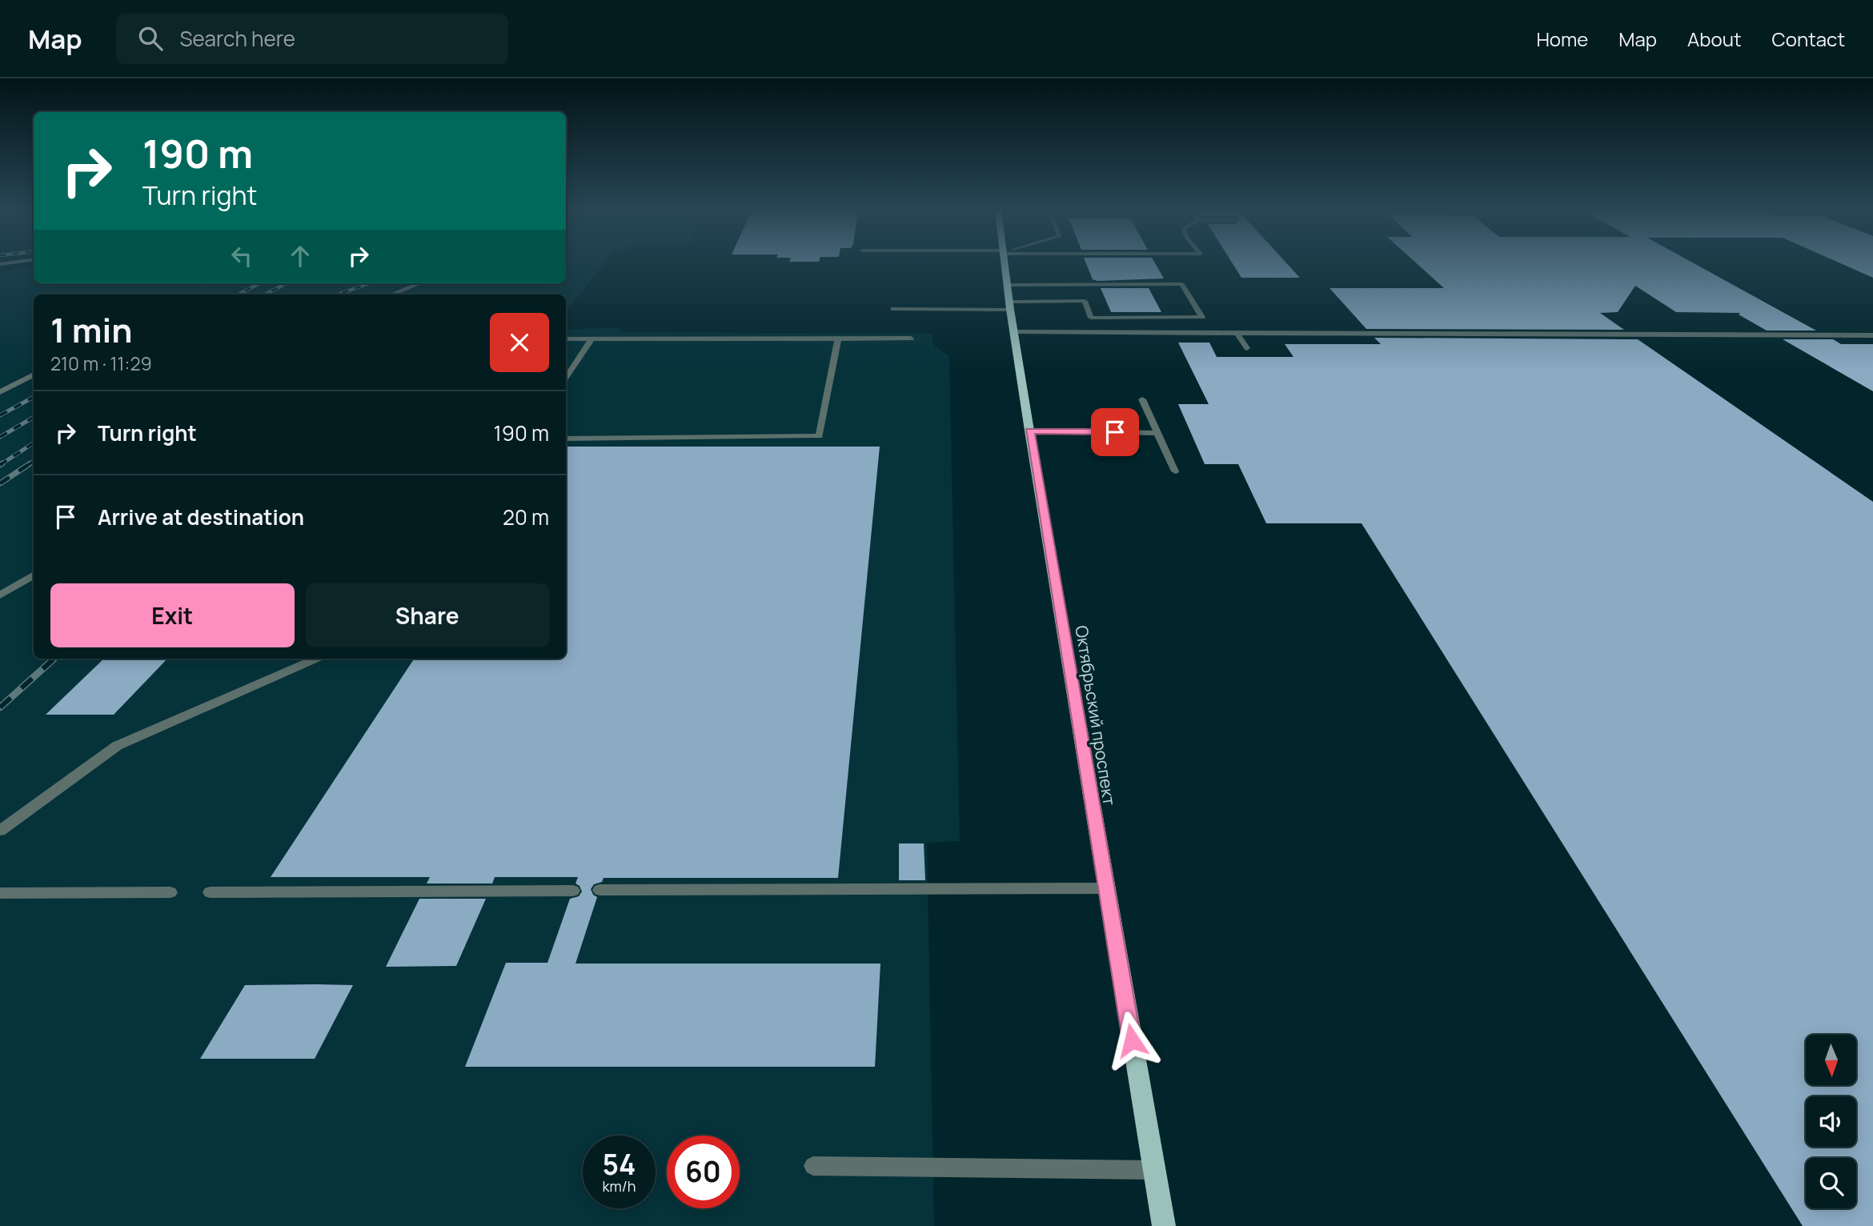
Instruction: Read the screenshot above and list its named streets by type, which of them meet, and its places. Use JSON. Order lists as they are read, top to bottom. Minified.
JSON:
{"streets":{"main road":["Октябрьский проспект"]},"north":"bottom","page":{"header":"Map","search":"Search here","nav":["Home","Map","About","Contact"],"turn":["190 m","Turn right"],"heading":["1 min","210 m · 11:29"],"list":[{"name":"Turn right","value":"190 m"},{"name":"Arrive at destination","value":"20 m"}],"buttons":["Exit","Share"],"speed":"54 km/h","limit":"60"}}
